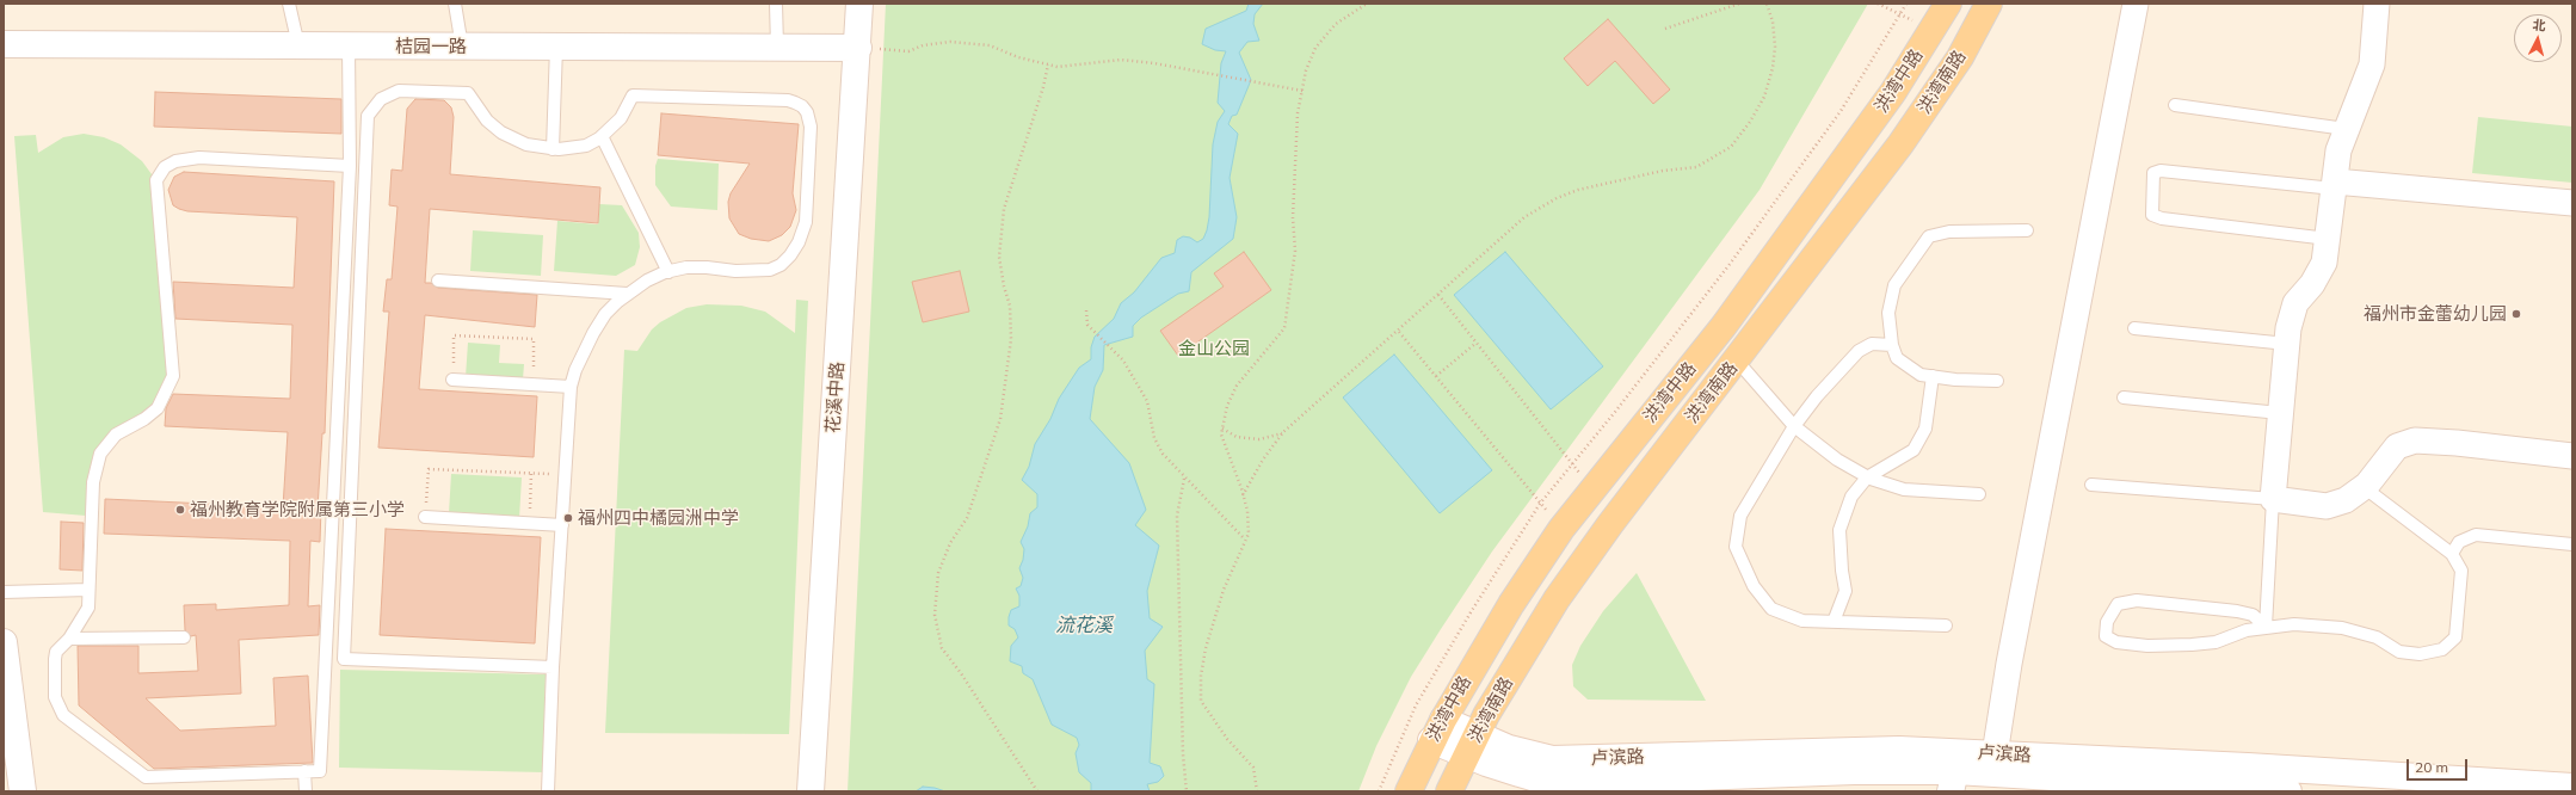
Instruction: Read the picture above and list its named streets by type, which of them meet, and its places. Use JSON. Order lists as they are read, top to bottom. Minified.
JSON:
{"streets":{"main road":["桔园一路","洪湾中路","洪湾南路","花溪中路","卢滨路"]},"crossings":[["桔园一路","花溪中路"],["洪湾南路","卢滨路"]],"water":["流花溪"],"parks":["金山公园"],"places":["福州市金蕾幼儿园","福州教育学院附属第三小学","福州四中橘园洲中学"],"scale_bar":"20 m","north":"top"}
